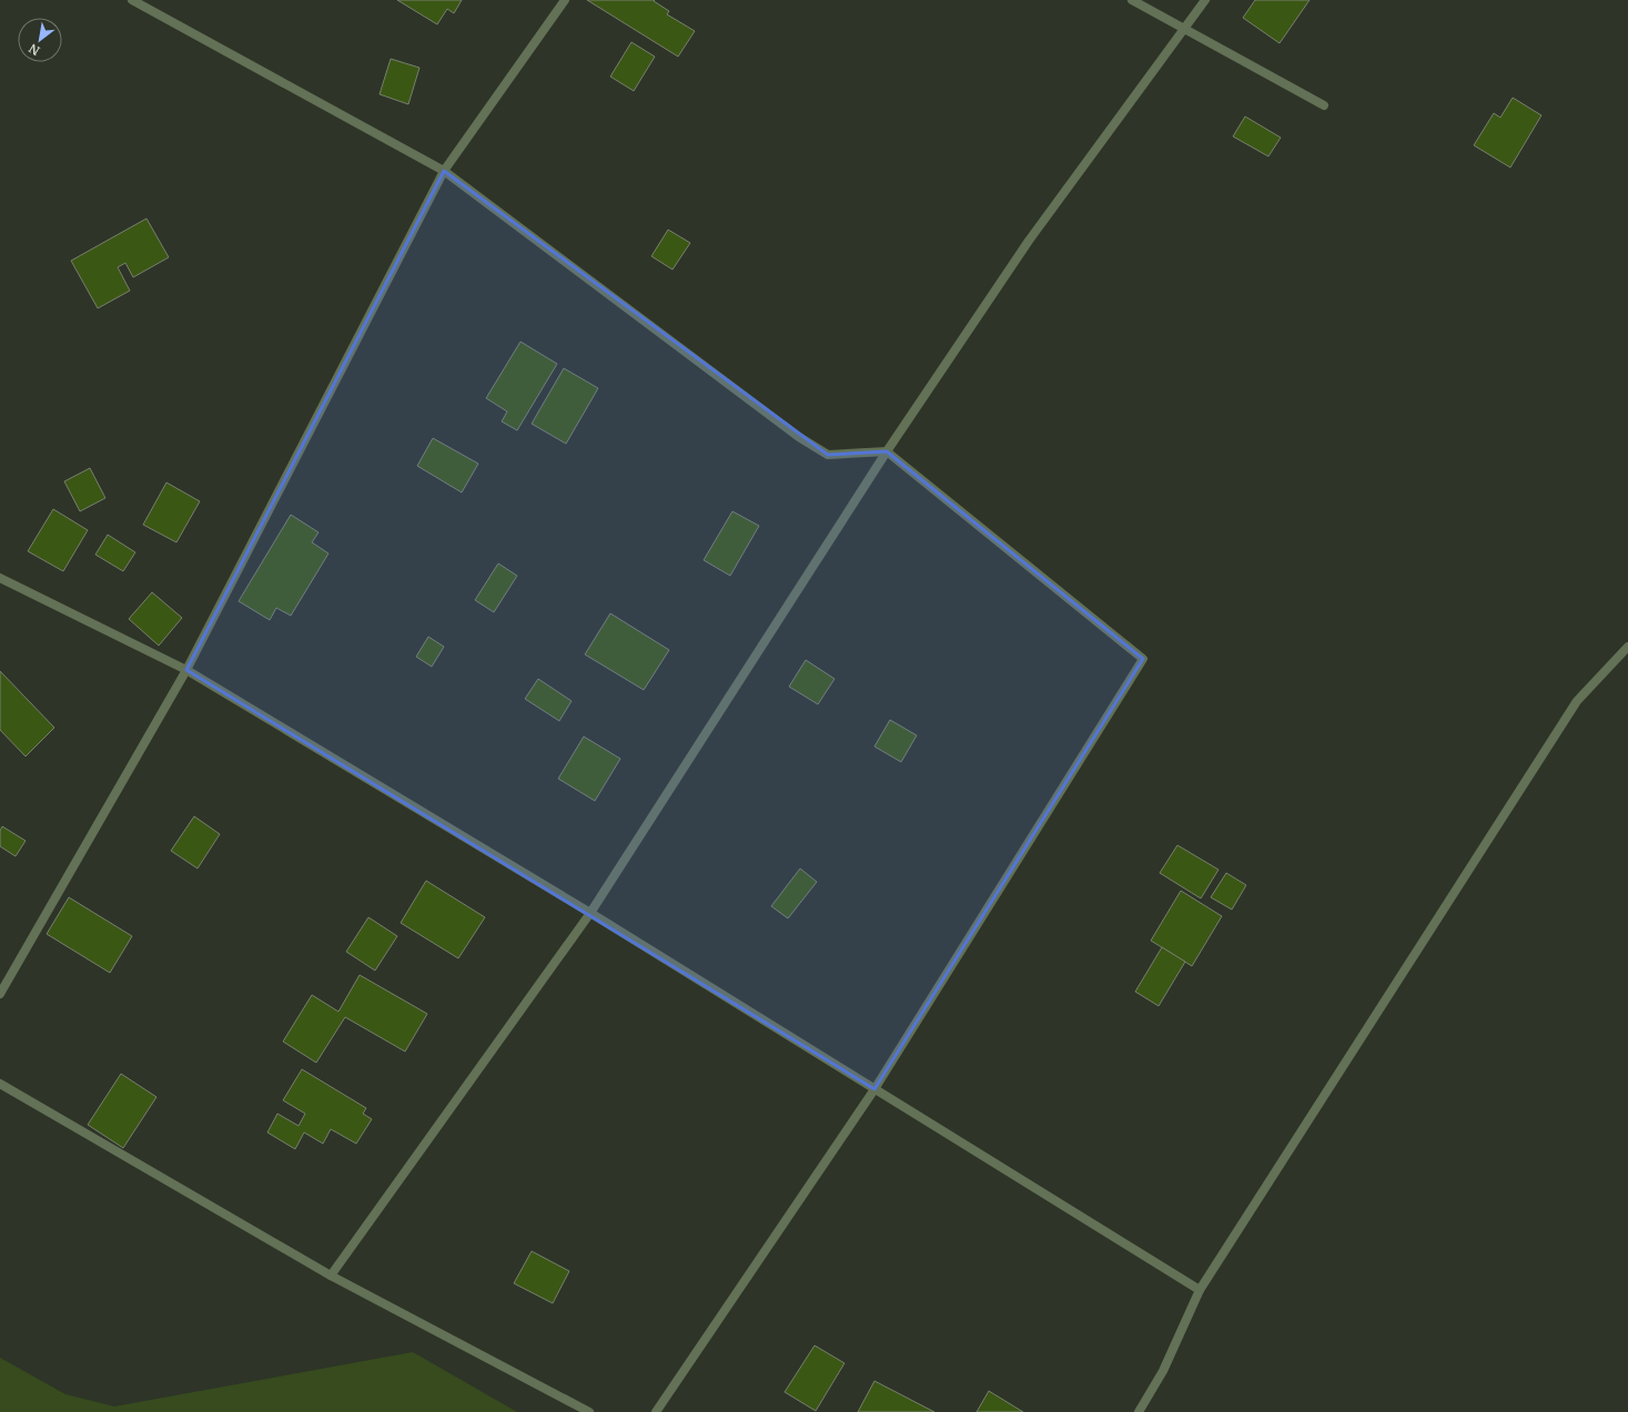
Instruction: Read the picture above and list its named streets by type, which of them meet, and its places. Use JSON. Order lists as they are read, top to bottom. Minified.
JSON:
{"north":"bottom left"}
